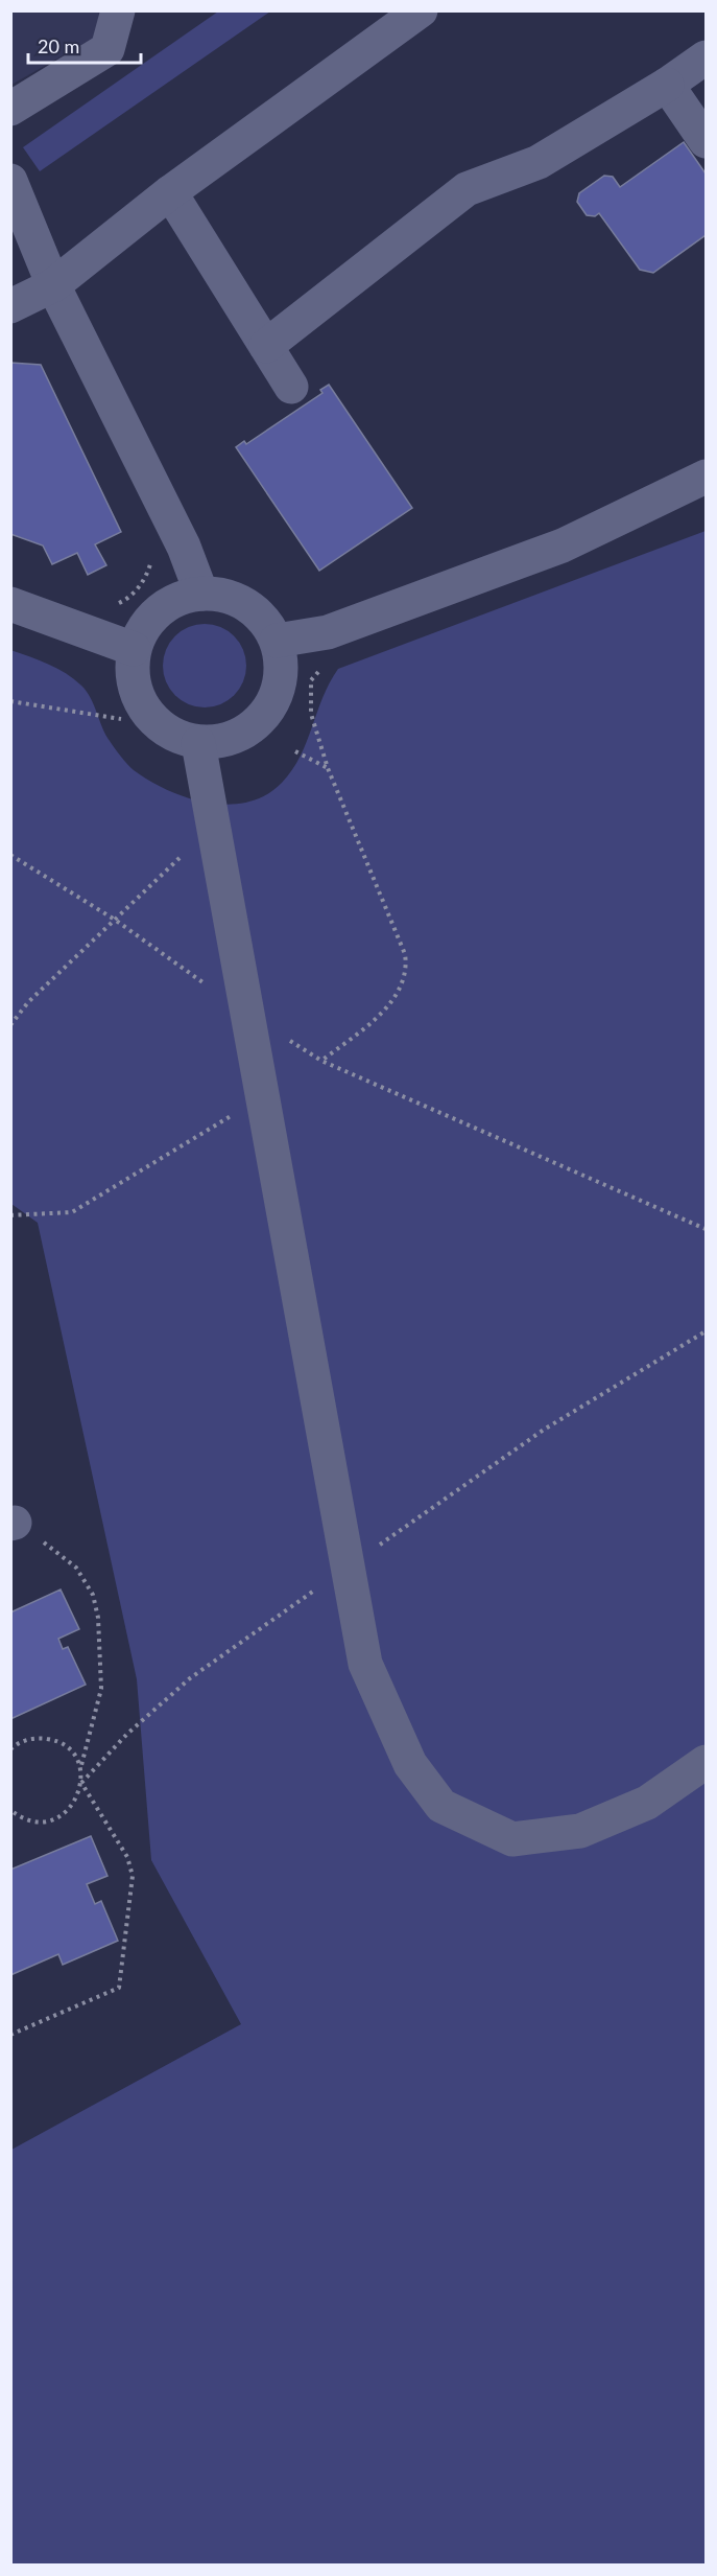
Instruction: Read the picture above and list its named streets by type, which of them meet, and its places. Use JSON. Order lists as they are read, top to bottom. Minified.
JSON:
{"scale_bar":"20 m"}
